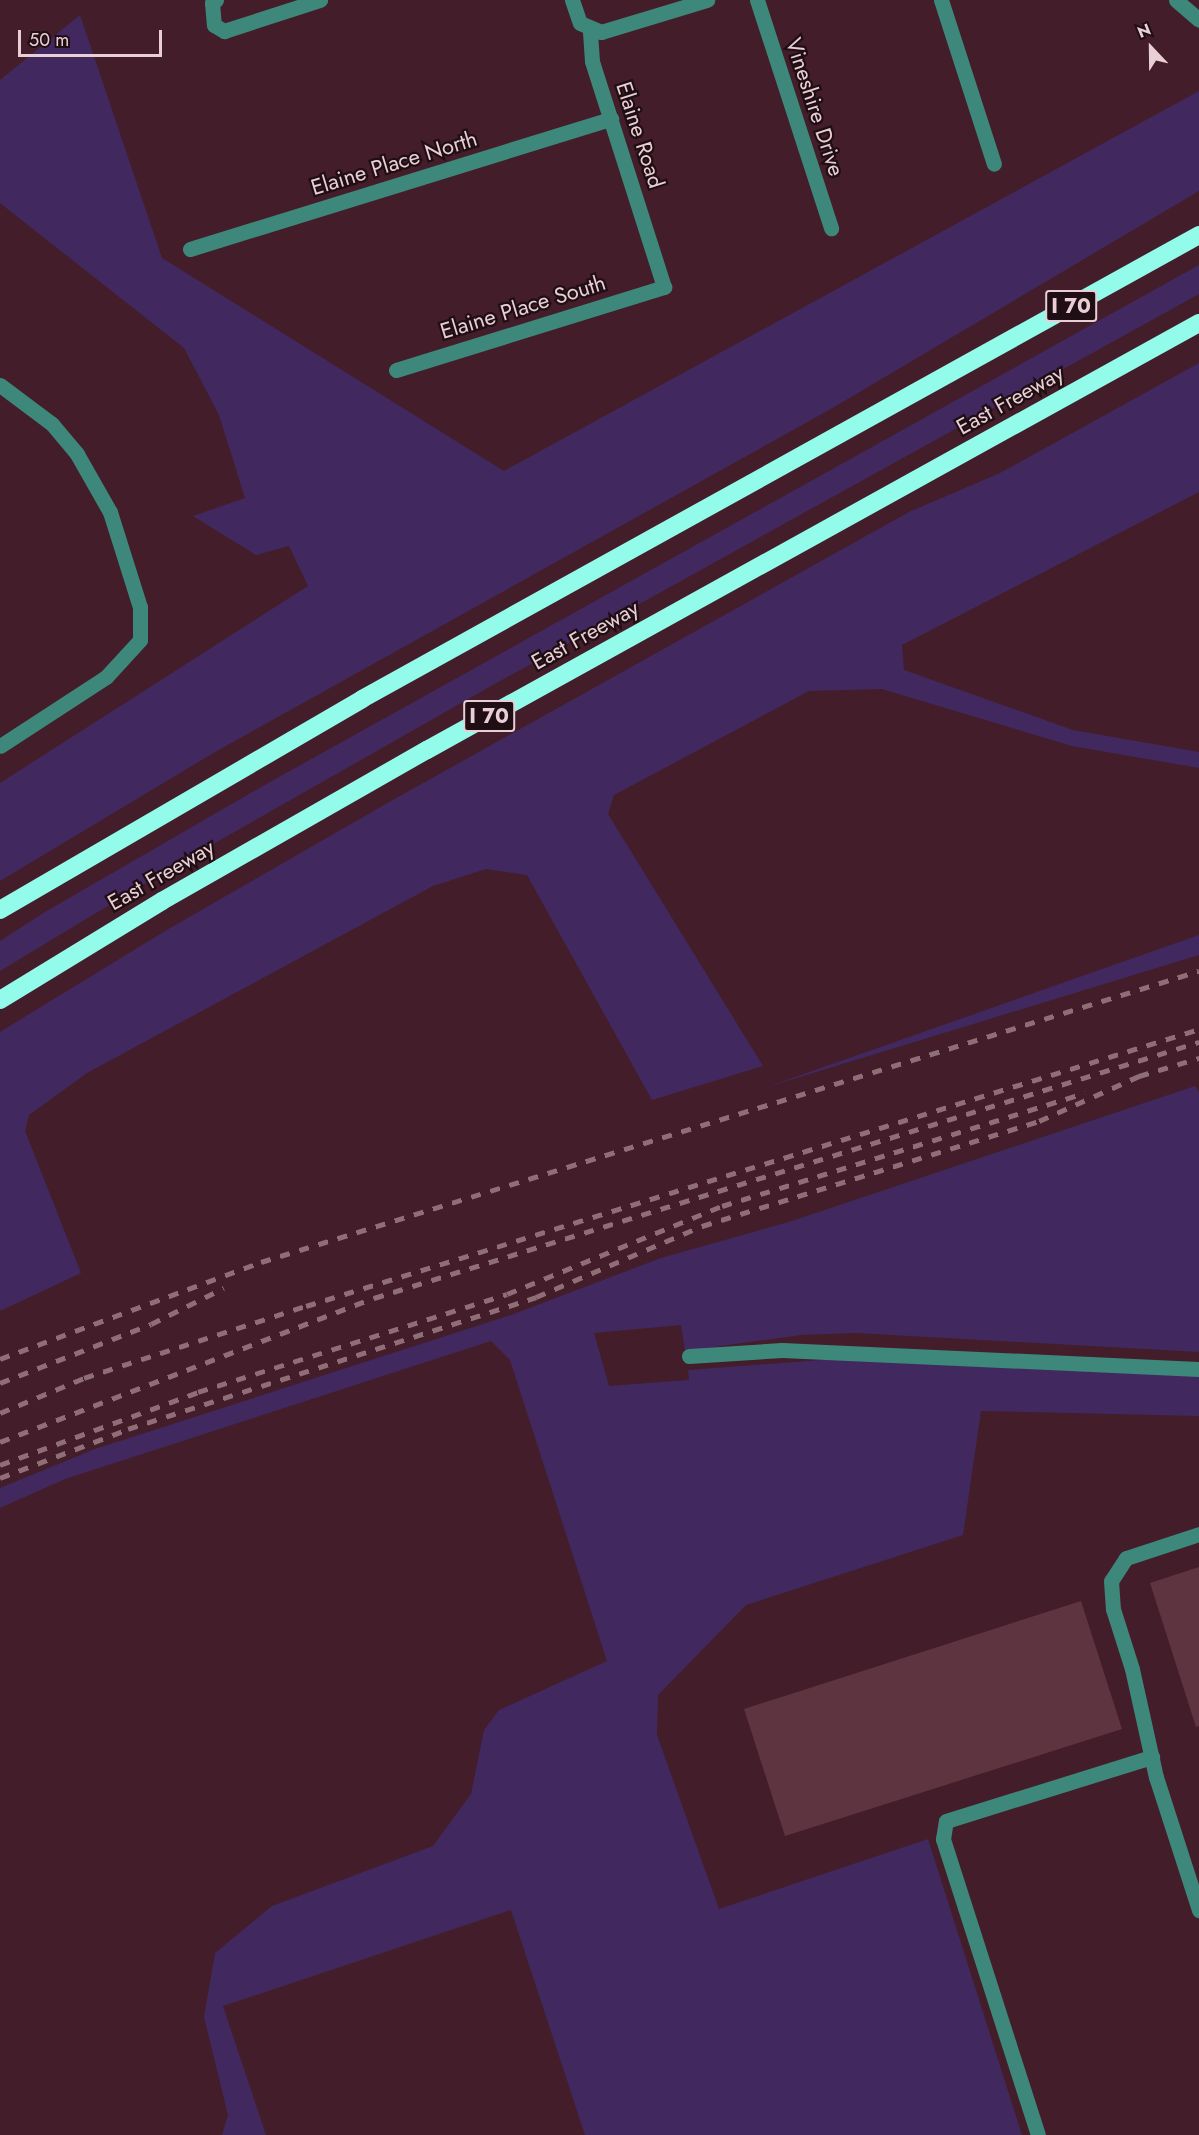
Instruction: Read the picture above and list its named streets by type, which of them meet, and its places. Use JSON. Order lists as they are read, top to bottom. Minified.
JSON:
{"streets":{"highway":["I 70","East Freeway"],"street":["Vineshire Drive","Elaine Road","Elaine Place North","Elaine Place South"]},"crossings":[["Elaine Road","Elaine Place North"],["Elaine Road","Elaine Place South"]],"scale_bar":"50 m","north":"top"}
